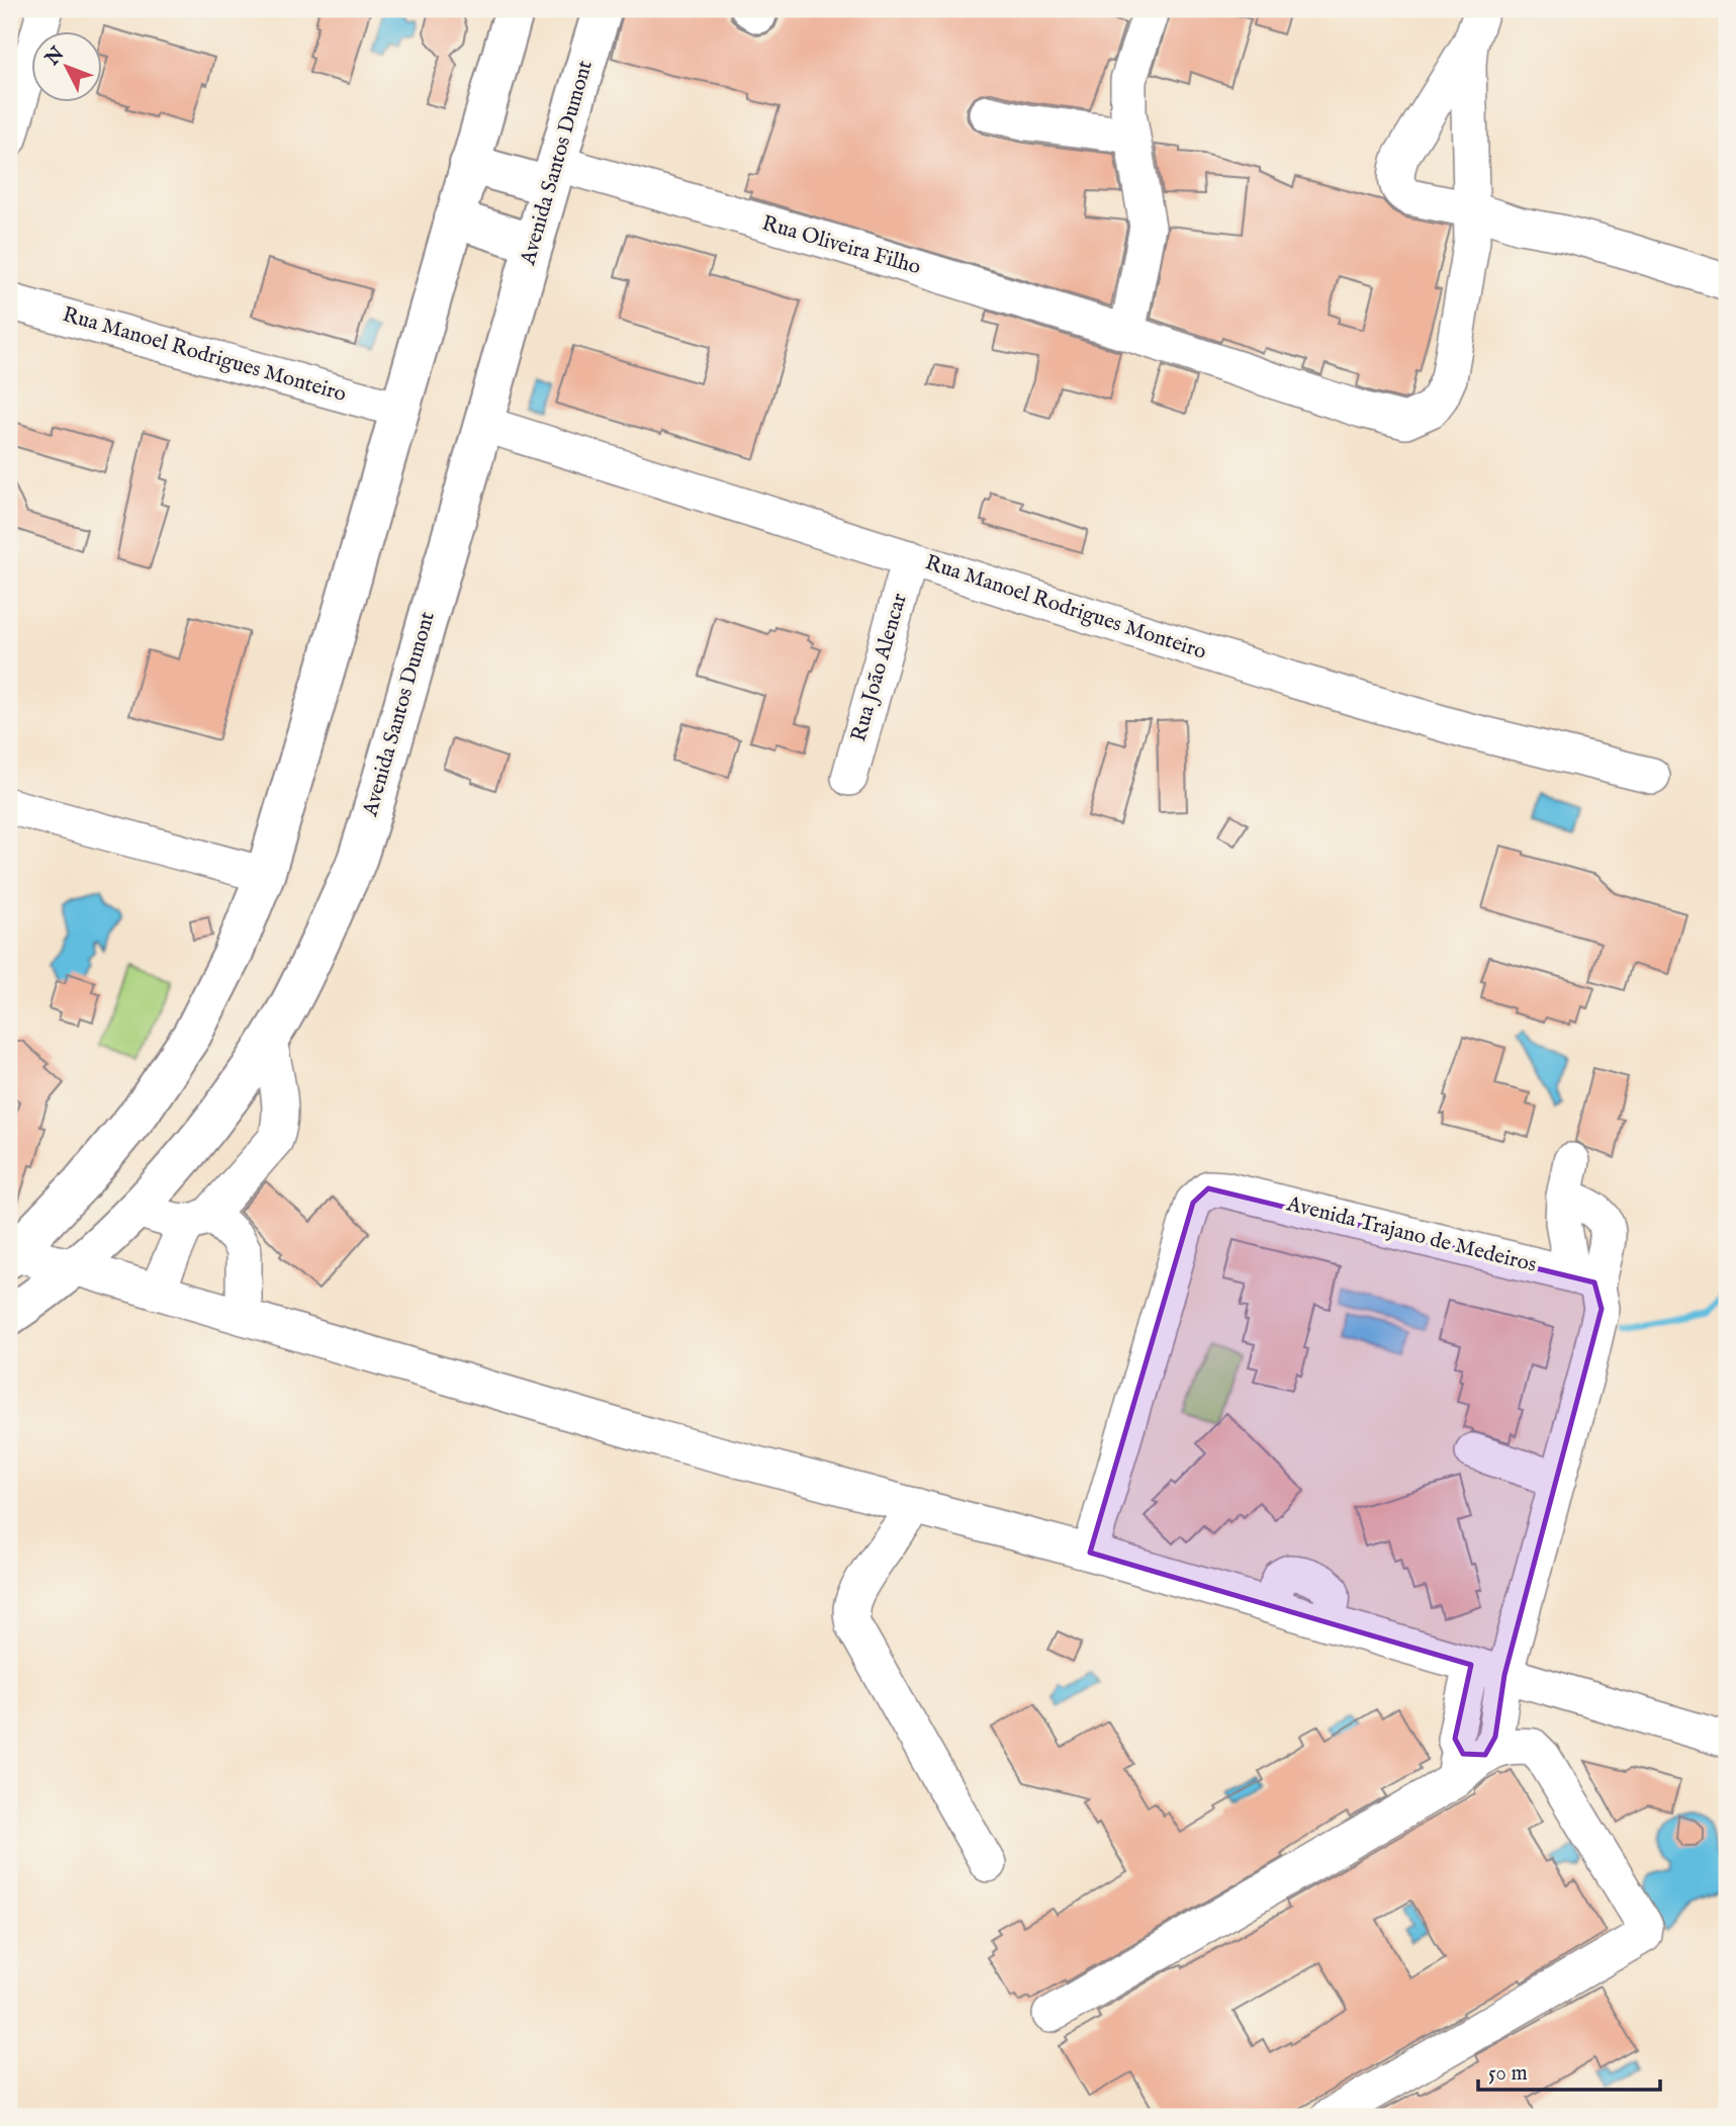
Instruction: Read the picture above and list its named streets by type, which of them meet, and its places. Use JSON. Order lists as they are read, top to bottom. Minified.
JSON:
{"streets":{"main road":["Avenida Santos Dumont"],"street":["Rua Oliveira Filho","Rua Manoel Rodrigues Monteiro","Rua João Alencar","Avenida Trajano de Medeiros"]},"crossings":[["Avenida Santos Dumont","Rua Oliveira Filho"],["Avenida Santos Dumont","Rua Manoel Rodrigues Monteiro"],["Rua Manoel Rodrigues Monteiro","Rua João Alencar"]],"scale_bar":"50 m","north":"top left"}
